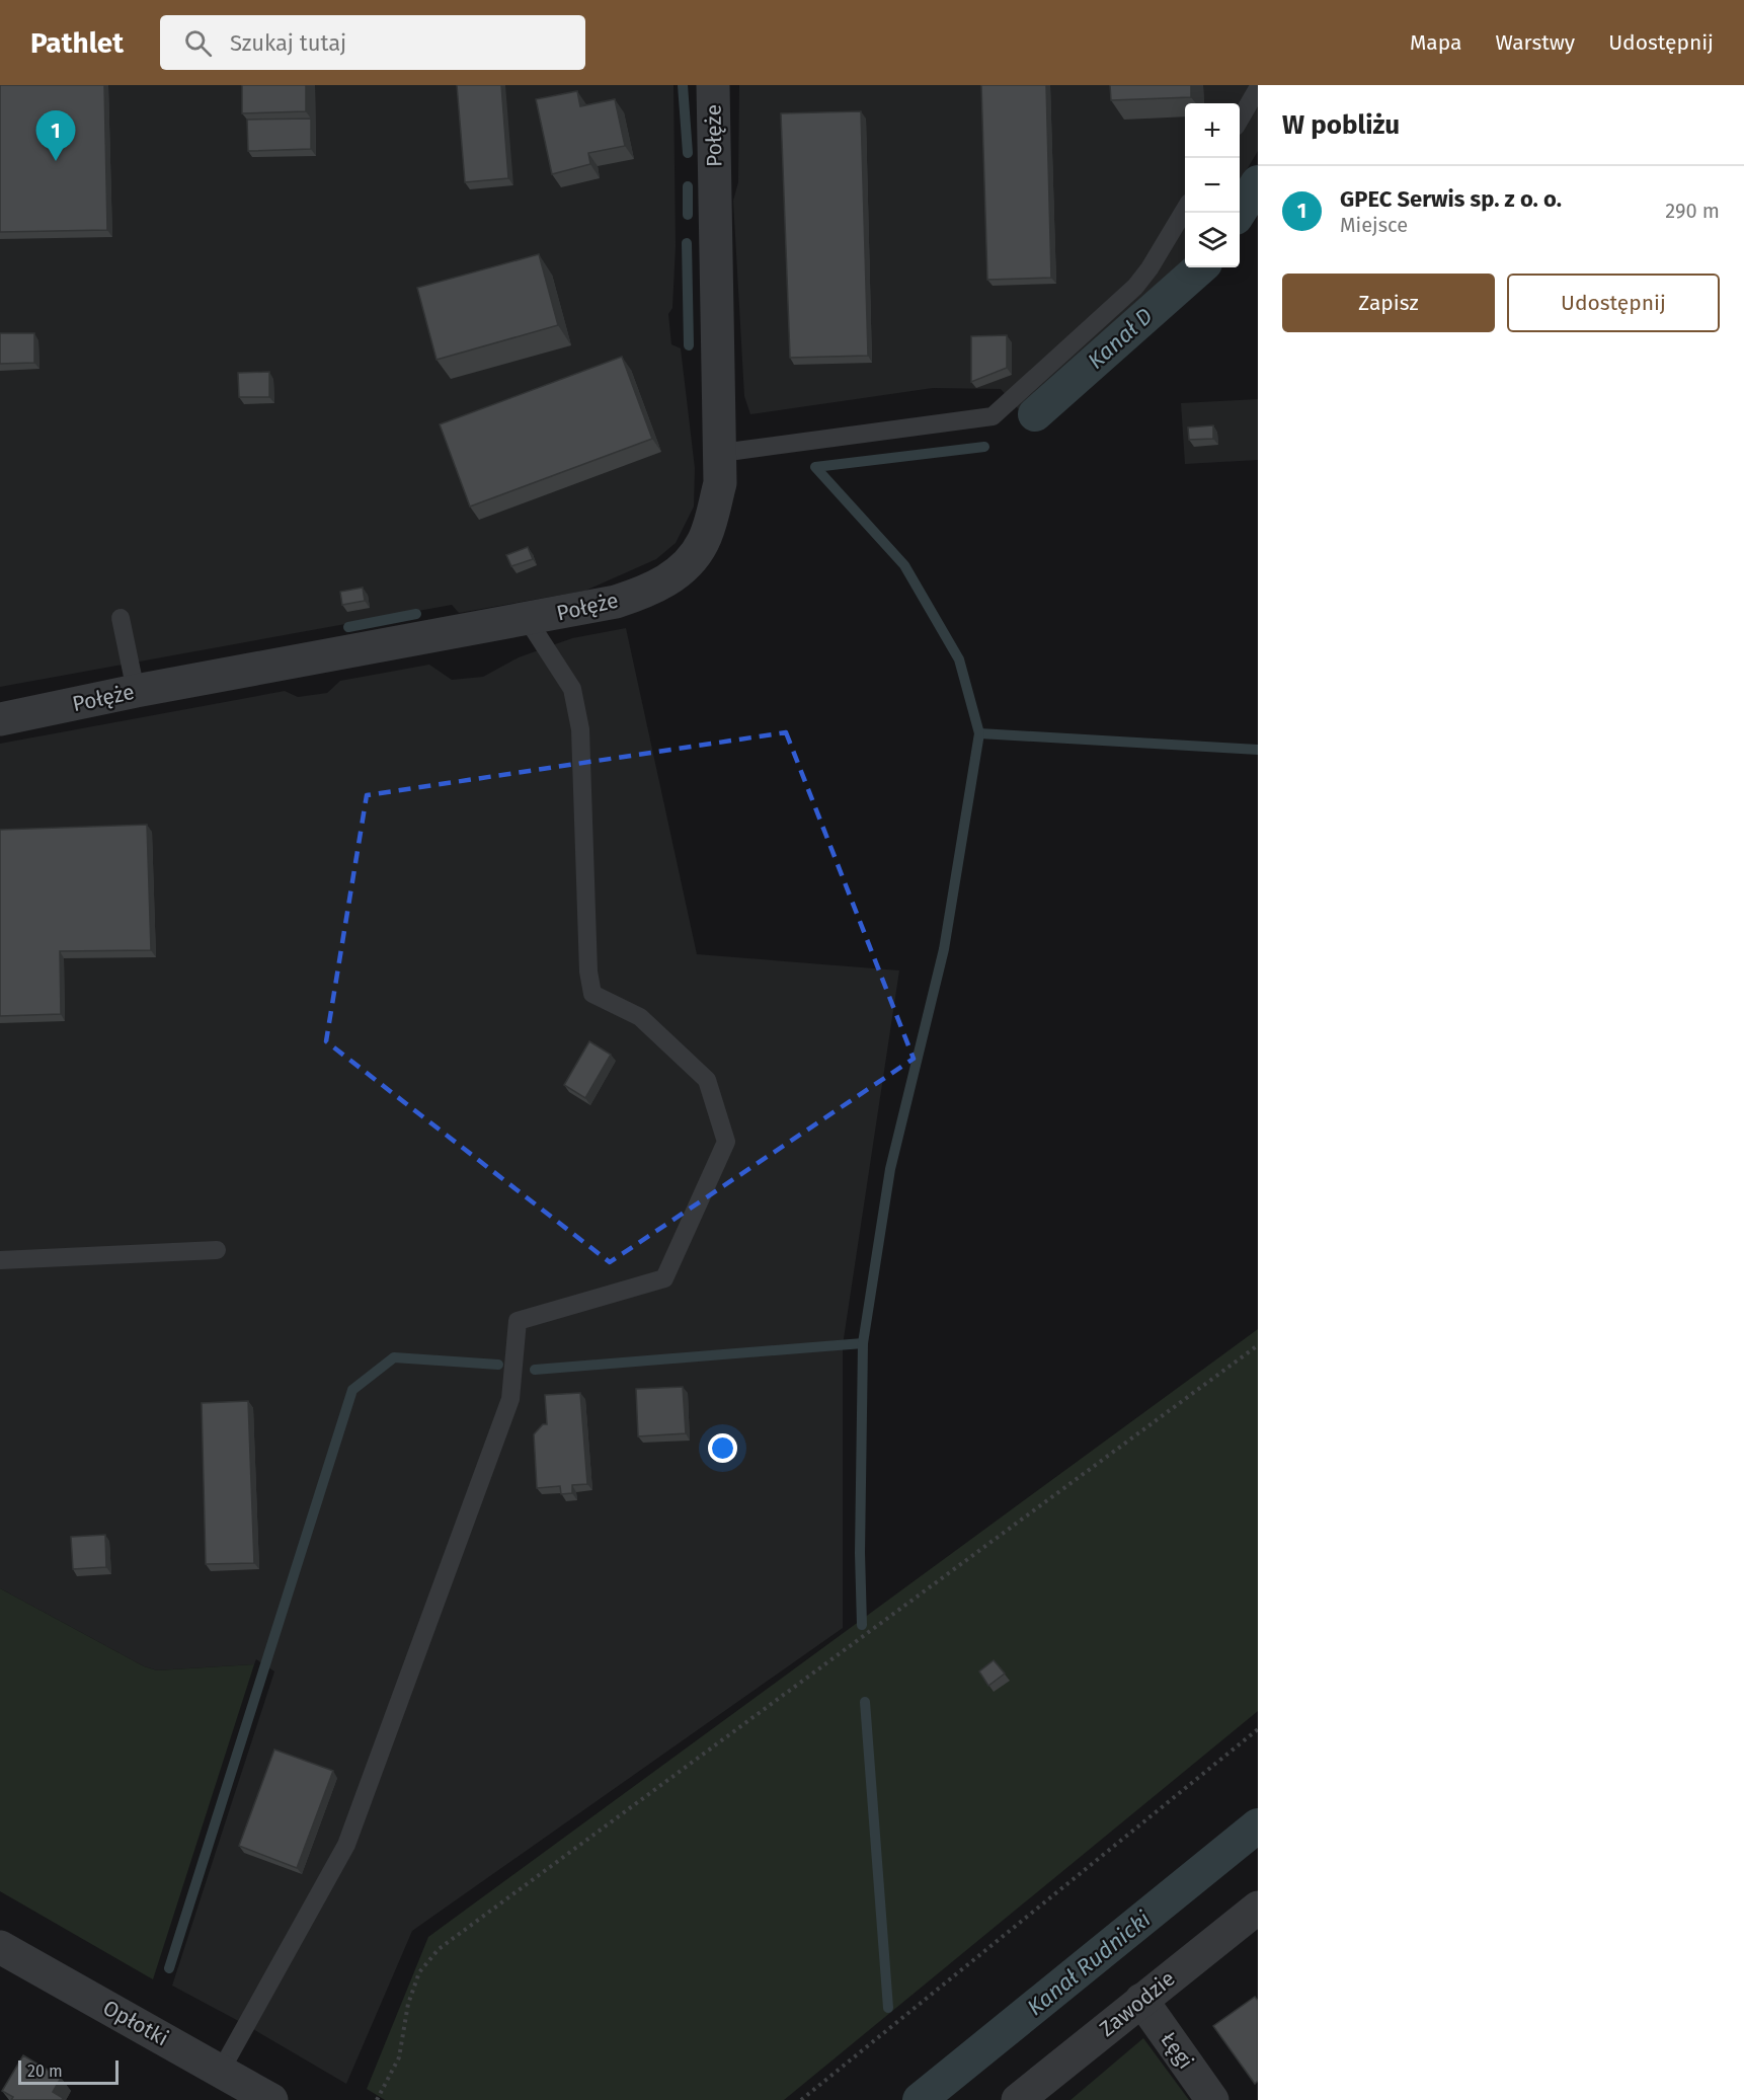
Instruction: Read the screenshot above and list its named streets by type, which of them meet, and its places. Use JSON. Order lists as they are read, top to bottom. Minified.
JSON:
{"streets":{"street":["Połęże","Zawodzie","Opłotki","Łęgi"]},"crossings":[["Zawodzie","Łęgi"]],"water":["Kanał D","Kanał Rudnicki"],"scale_bar":"20 m","page":{"header":"Pathlet","search":"Szukaj tutaj","nav":["Mapa","Warstwy","Udostępnij"],"heading":"W pobliżu","map_buttons":["+","−"],"pins":"1","list":[{"mark":"1","name":"GPEC Serwis sp. z o. o.","note":"Miejsce","value":"290 m"}],"buttons":["Zapisz","Udostępnij"],"scale":"20 m"}}
